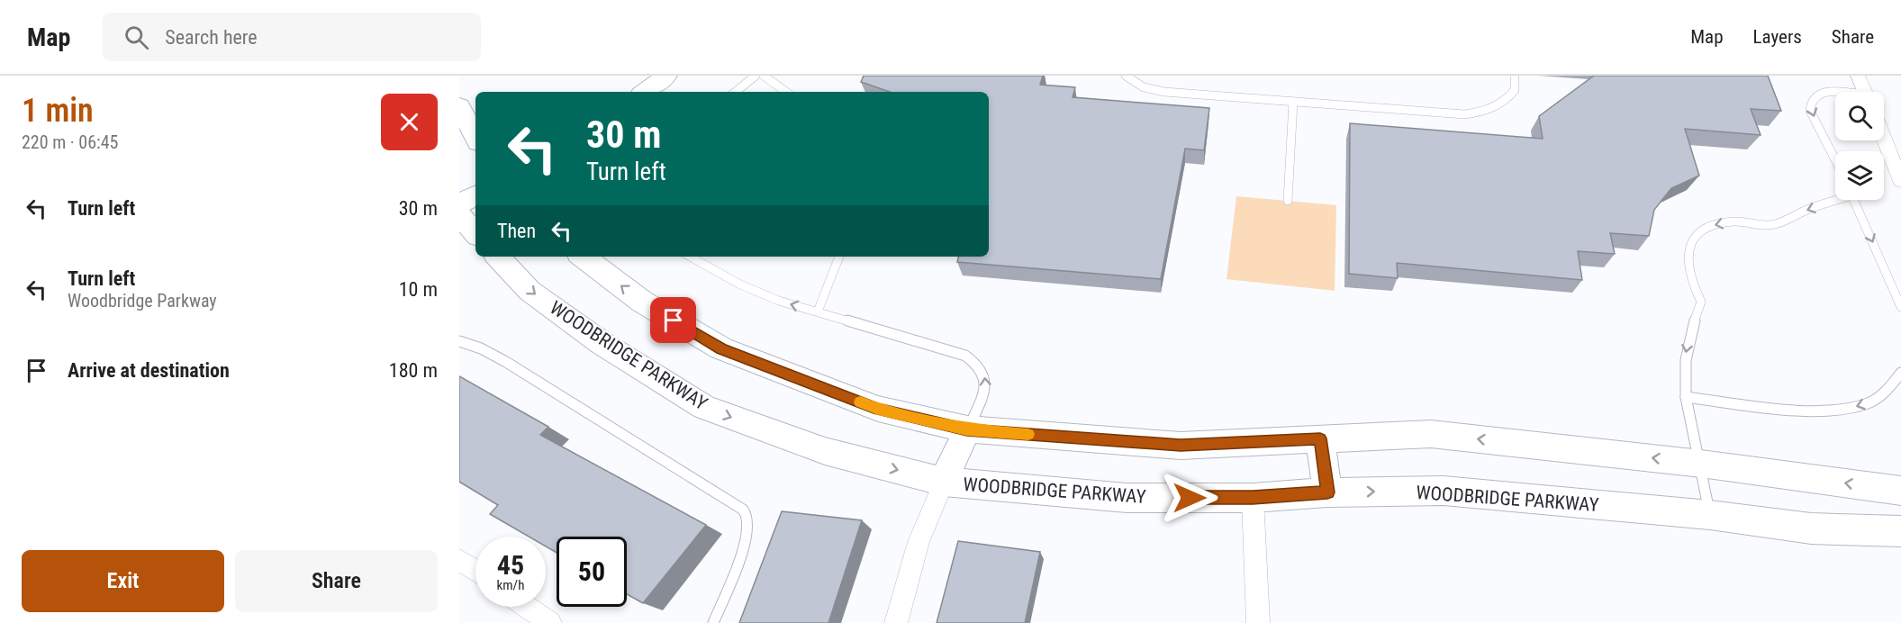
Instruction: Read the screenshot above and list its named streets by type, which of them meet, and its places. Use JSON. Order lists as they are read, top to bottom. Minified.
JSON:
{"streets":{"main road":["WOODBRIDGE PARKWAY"]},"page":{"header":"Map","search":"Search here","nav":["Map","Layers","Share"],"heading":["1 min","220 m · 06:45"],"turn":["30 m","Turn left"],"list":[{"name":"Turn left","value":"30 m"},{"name":"Turn left","note":"Woodbridge Parkway","value":"10 m"},{"name":"Arrive at destination","value":"180 m"}],"then":"Then","speed":"45 km/h","limit":"50","buttons":["Exit","Share"]}}
